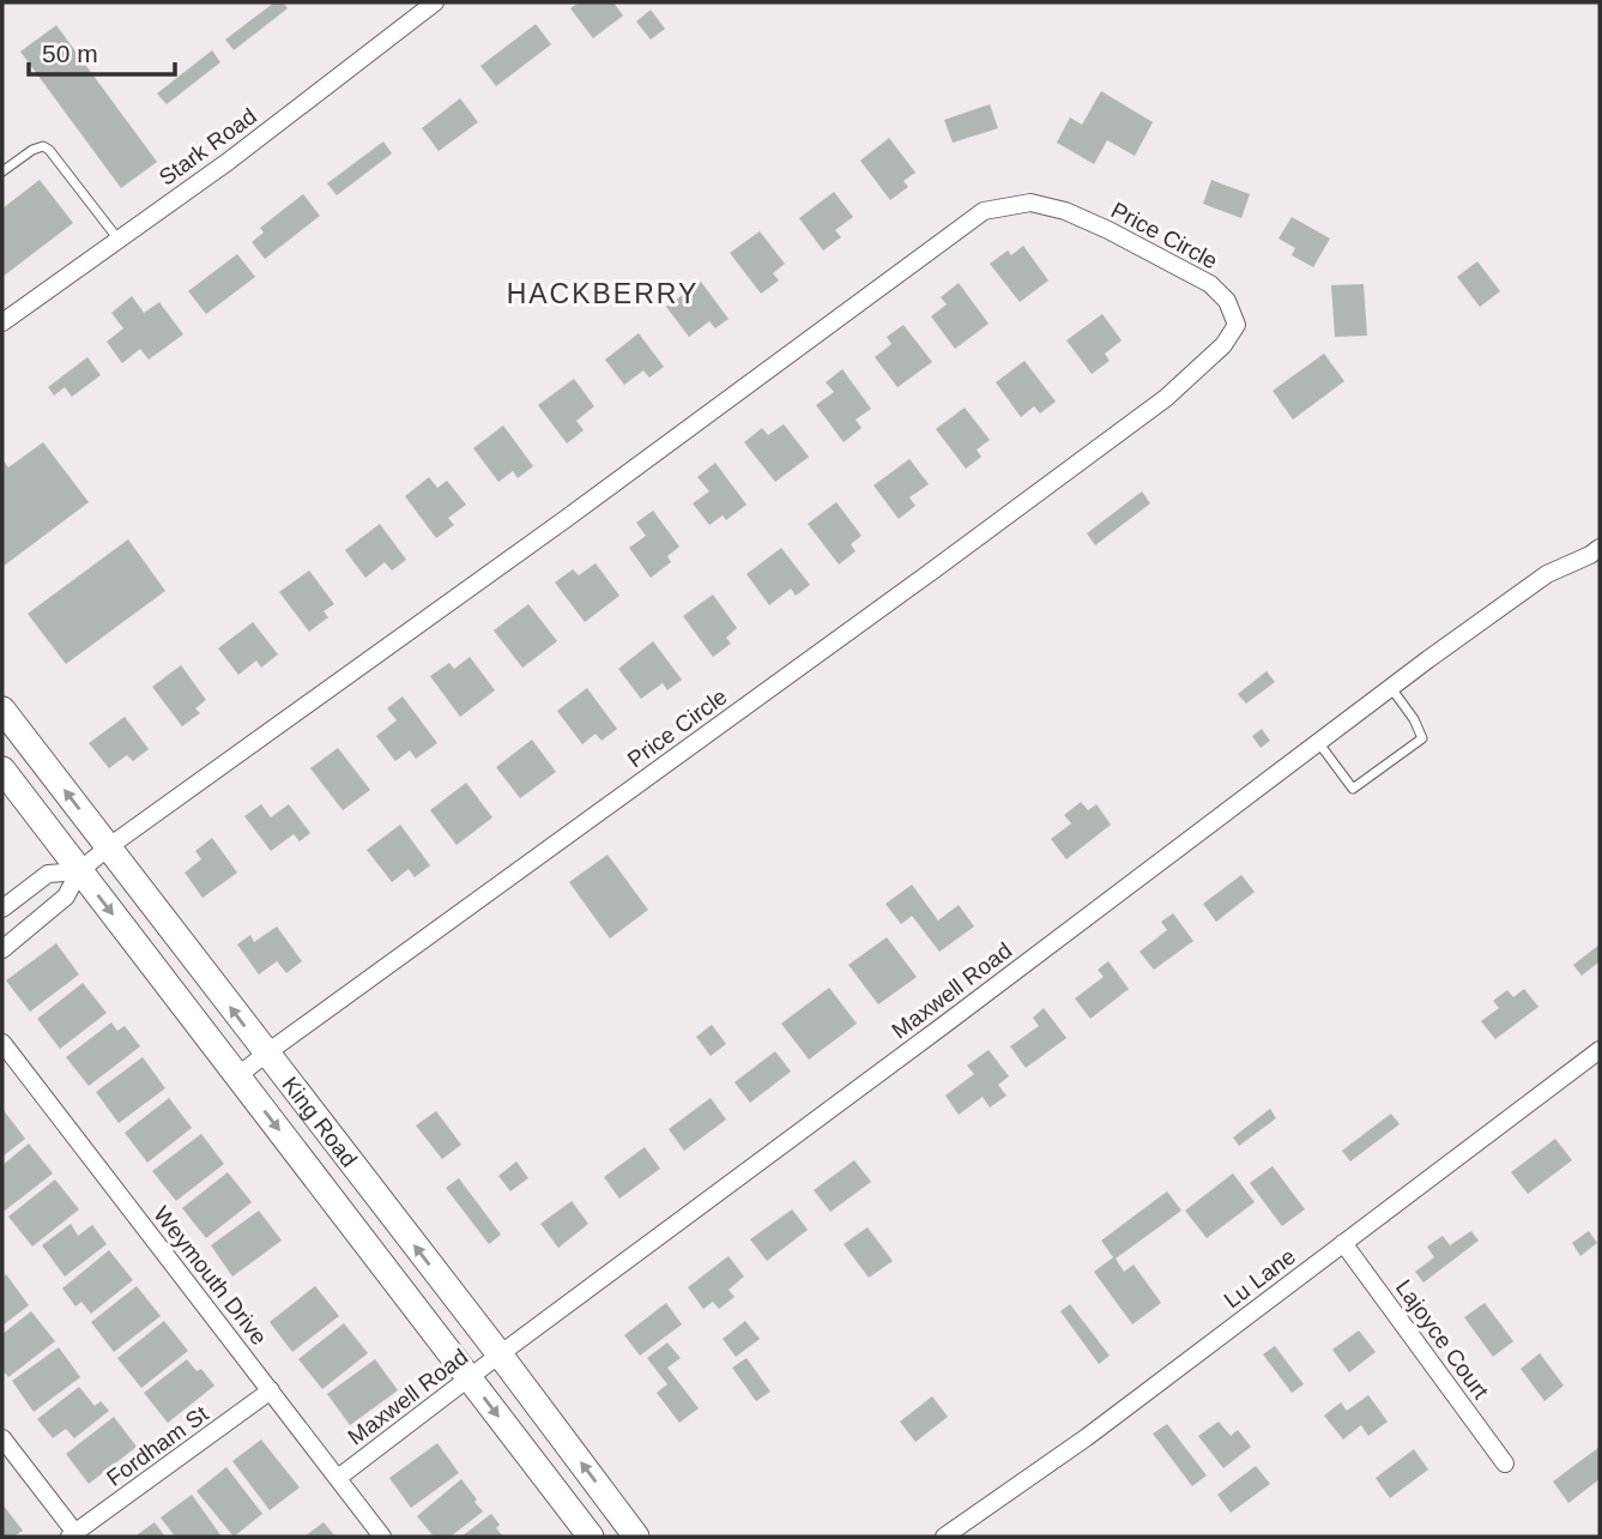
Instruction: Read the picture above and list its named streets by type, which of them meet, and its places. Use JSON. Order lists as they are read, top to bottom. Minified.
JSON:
{"streets":{"street":["Stark Road","Price Circle","Maxwell Road","King Road","Weymouth Drive","Lu Lane","Lajoyce Court","Fordham St"]},"crossings":[["Price Circle","King Road"],["Maxwell Road","King Road"],["Maxwell Road","Weymouth Drive"],["Weymouth Drive","Fordham St"],["Lu Lane","Lajoyce Court"]],"districts":["HACKBERRY"],"scale_bar":"50 m"}
